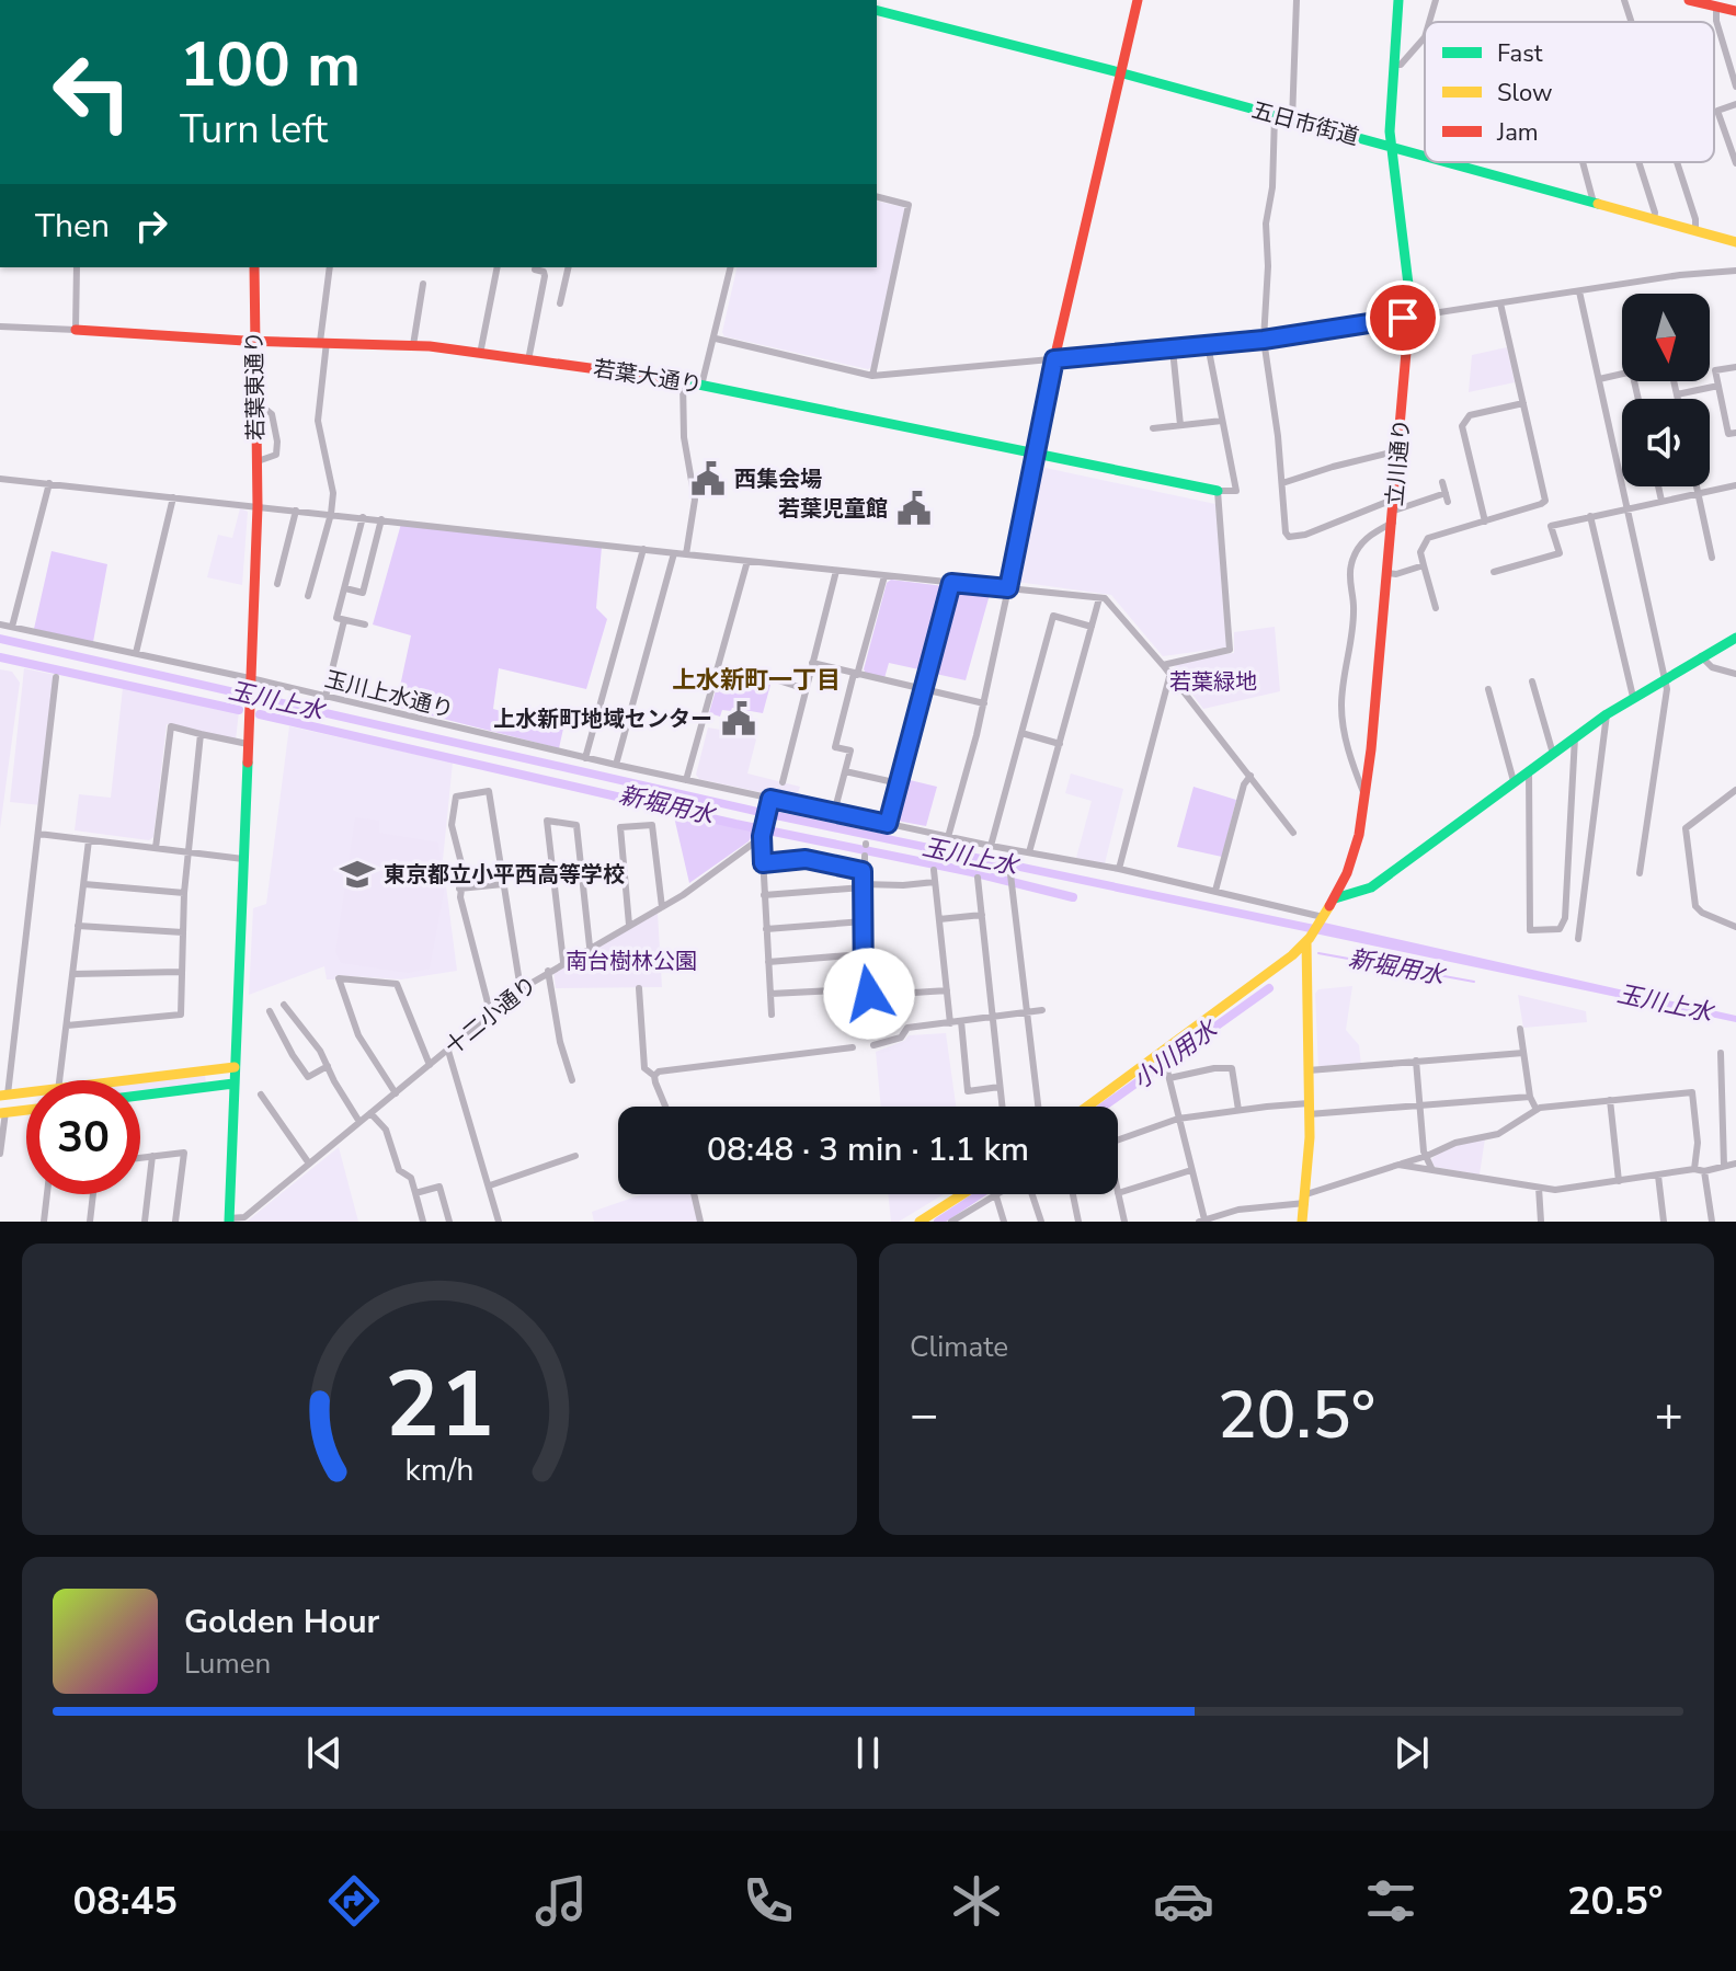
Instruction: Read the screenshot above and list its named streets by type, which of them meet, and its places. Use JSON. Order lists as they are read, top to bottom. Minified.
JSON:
{"streets":{"street":["五日市街道","若葉大通り","若葉東通り","立川通り","玉川上水通り","十二小通り"]},"crossings":[["五日市街道","立川通り"],["若葉大通り","若葉東通り"],["若葉東通り","玉川上水通り"],["若葉東通り","十二小通り"],["立川通り","玉川上水通り"]],"districts":["上水新町一丁目"],"water":["玉川上水","新堀用水","小川用水"],"parks":["若葉緑地","南台樹林公園"],"places":{"public building":["西集会場","若葉児童館","上水新町地域センター"],"school or university":["東京都立小平西高等学校"]},"legend":["Fast","Slow","Jam"],"north":"bottom","page":{"turn":["100 m","Turn left"],"then":"Then","limit":"30","trip":"08:48 · 3 min · 1.1 km","tile":"Climate","heat":["−","20.5°","+"],"song":["Golden Hour","Lumen"],"tabs":["08:45","20.5°"],"gauge":["21","km/h"]}}
